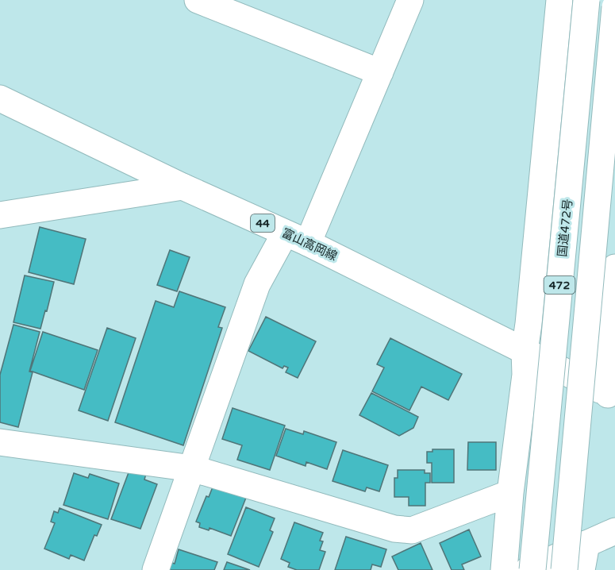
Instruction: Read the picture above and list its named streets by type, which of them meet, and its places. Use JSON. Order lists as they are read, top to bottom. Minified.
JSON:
{"streets":{"main road":["44","国道472号","富山高岡線","472"]}}
